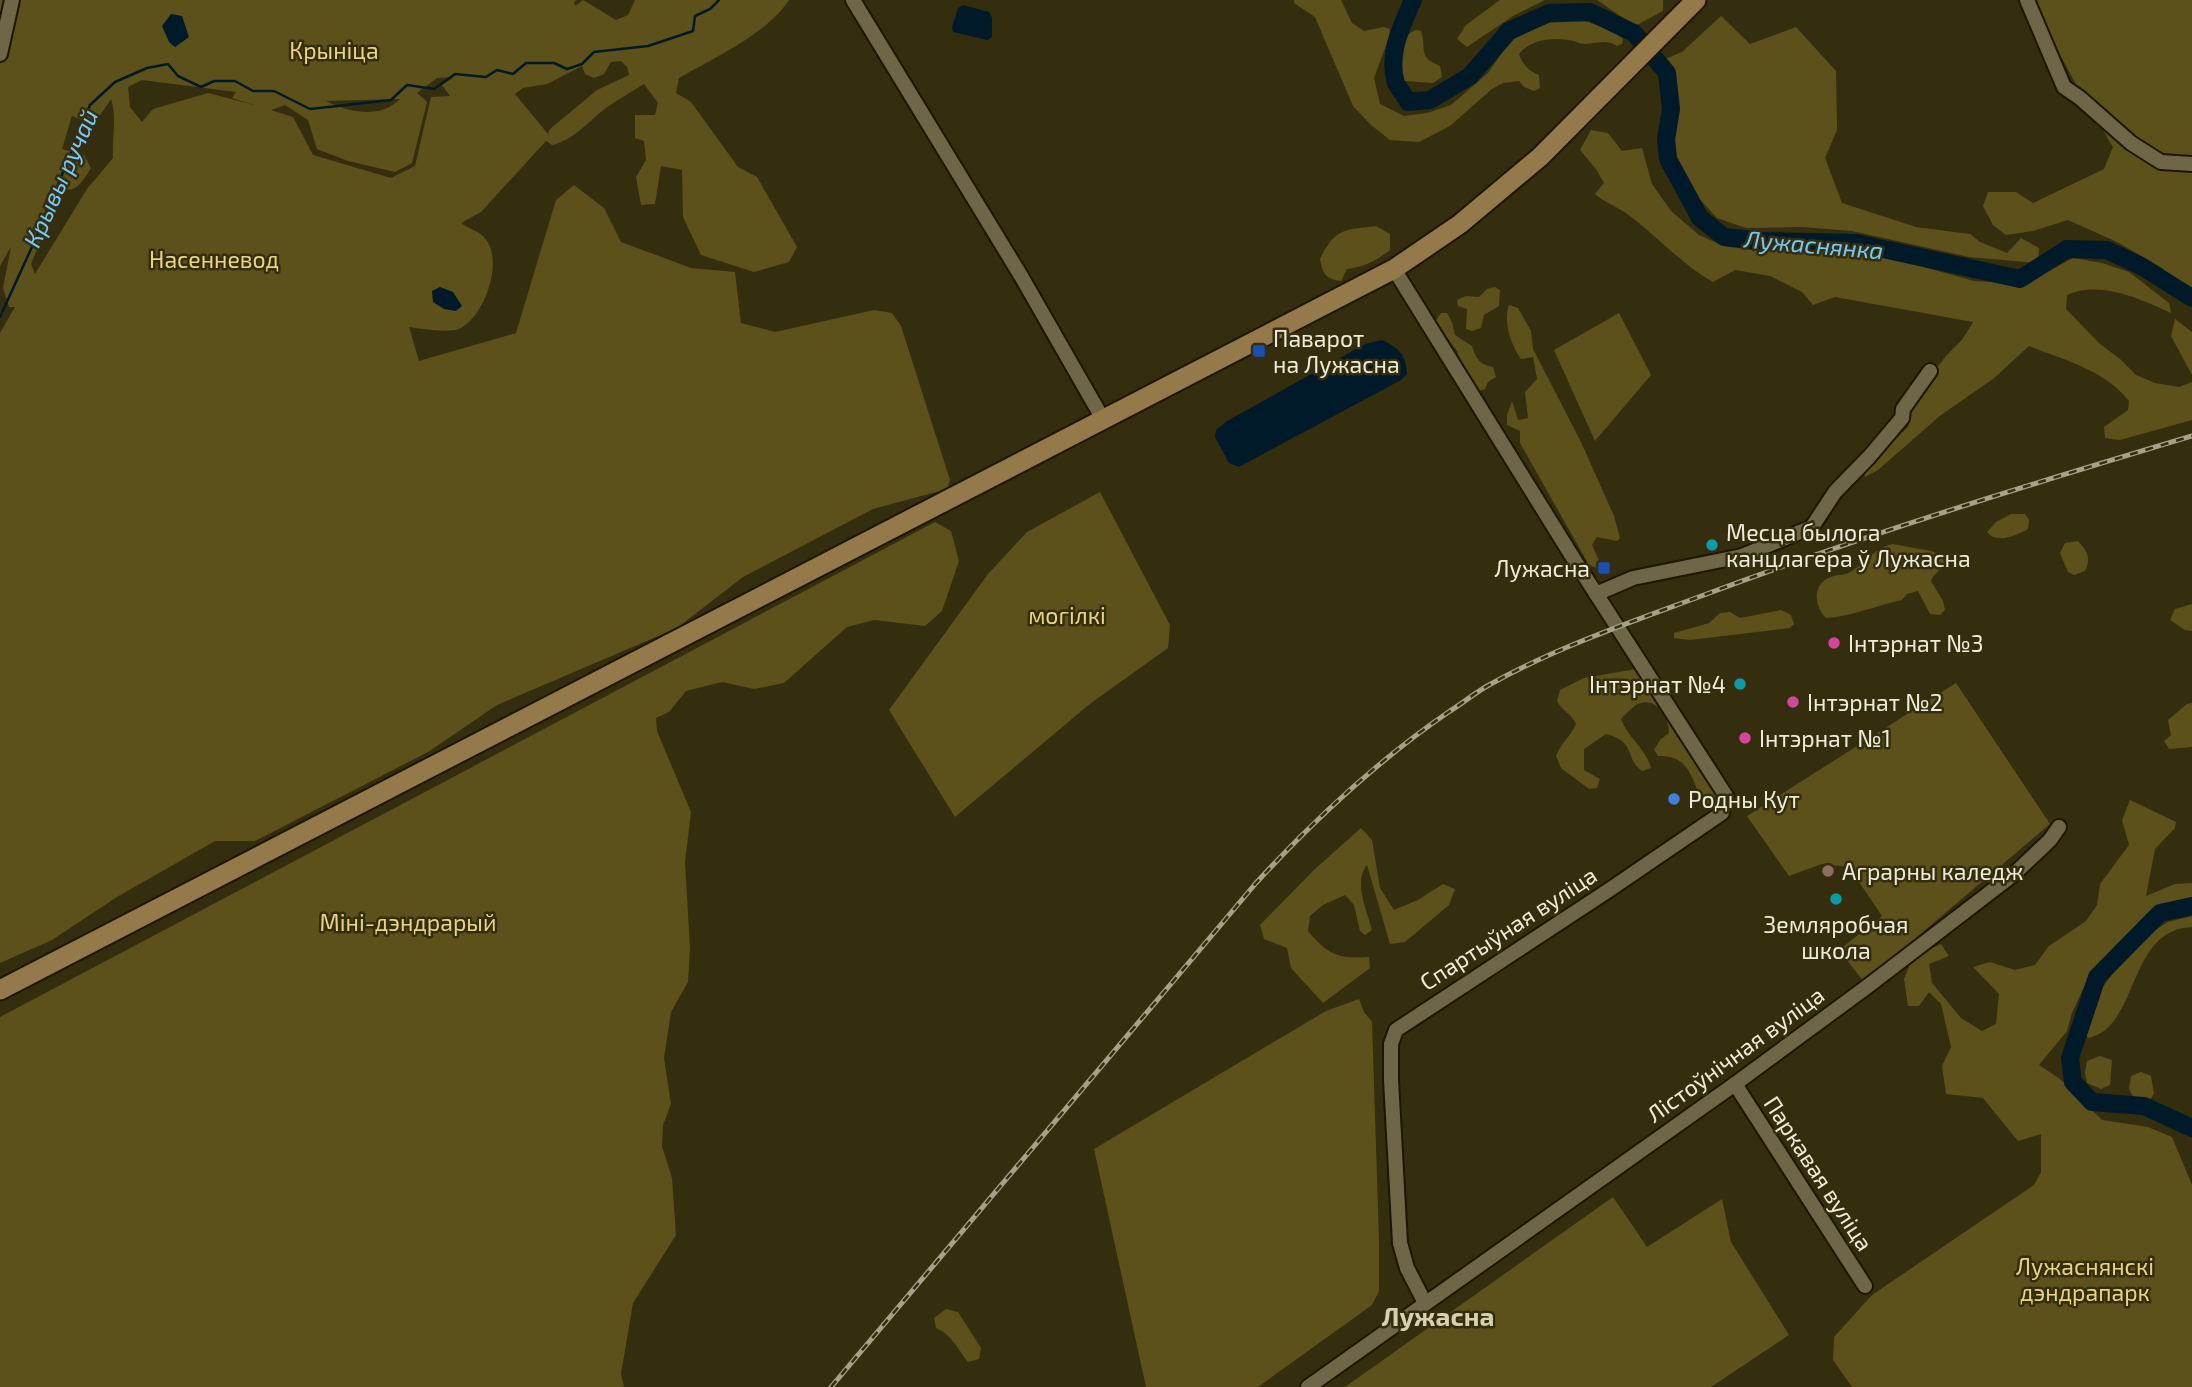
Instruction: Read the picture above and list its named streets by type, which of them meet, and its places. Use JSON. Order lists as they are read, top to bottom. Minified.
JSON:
{"streets":{"street":["Спартыўная вуліца","Лістоўнічная вуліца","Паркавая вуліца"]},"crossings":[["Спартыўная вуліца","Лістоўнічная вуліца"],["Лістоўнічная вуліца","Паркавая вуліца"]],"districts":["Лужасна"],"water":["Крывы ручай","Лужаснянка"],"parks":["Крыніца","Насенневод","могілкі","Міні-дэндрарый","Лужаснянскі дэндрапарк"],"places":{"transit":["Паварот на Лужасна","Лужасна"],"other":["Месца былога канцлагера ў Лужасна","Інтэрнат №3","Інтэрнат №4","Інтэрнат №2","Інтэрнат №1","Родны Кут","Аграрны каледж","Земляробчая школа"]}}
